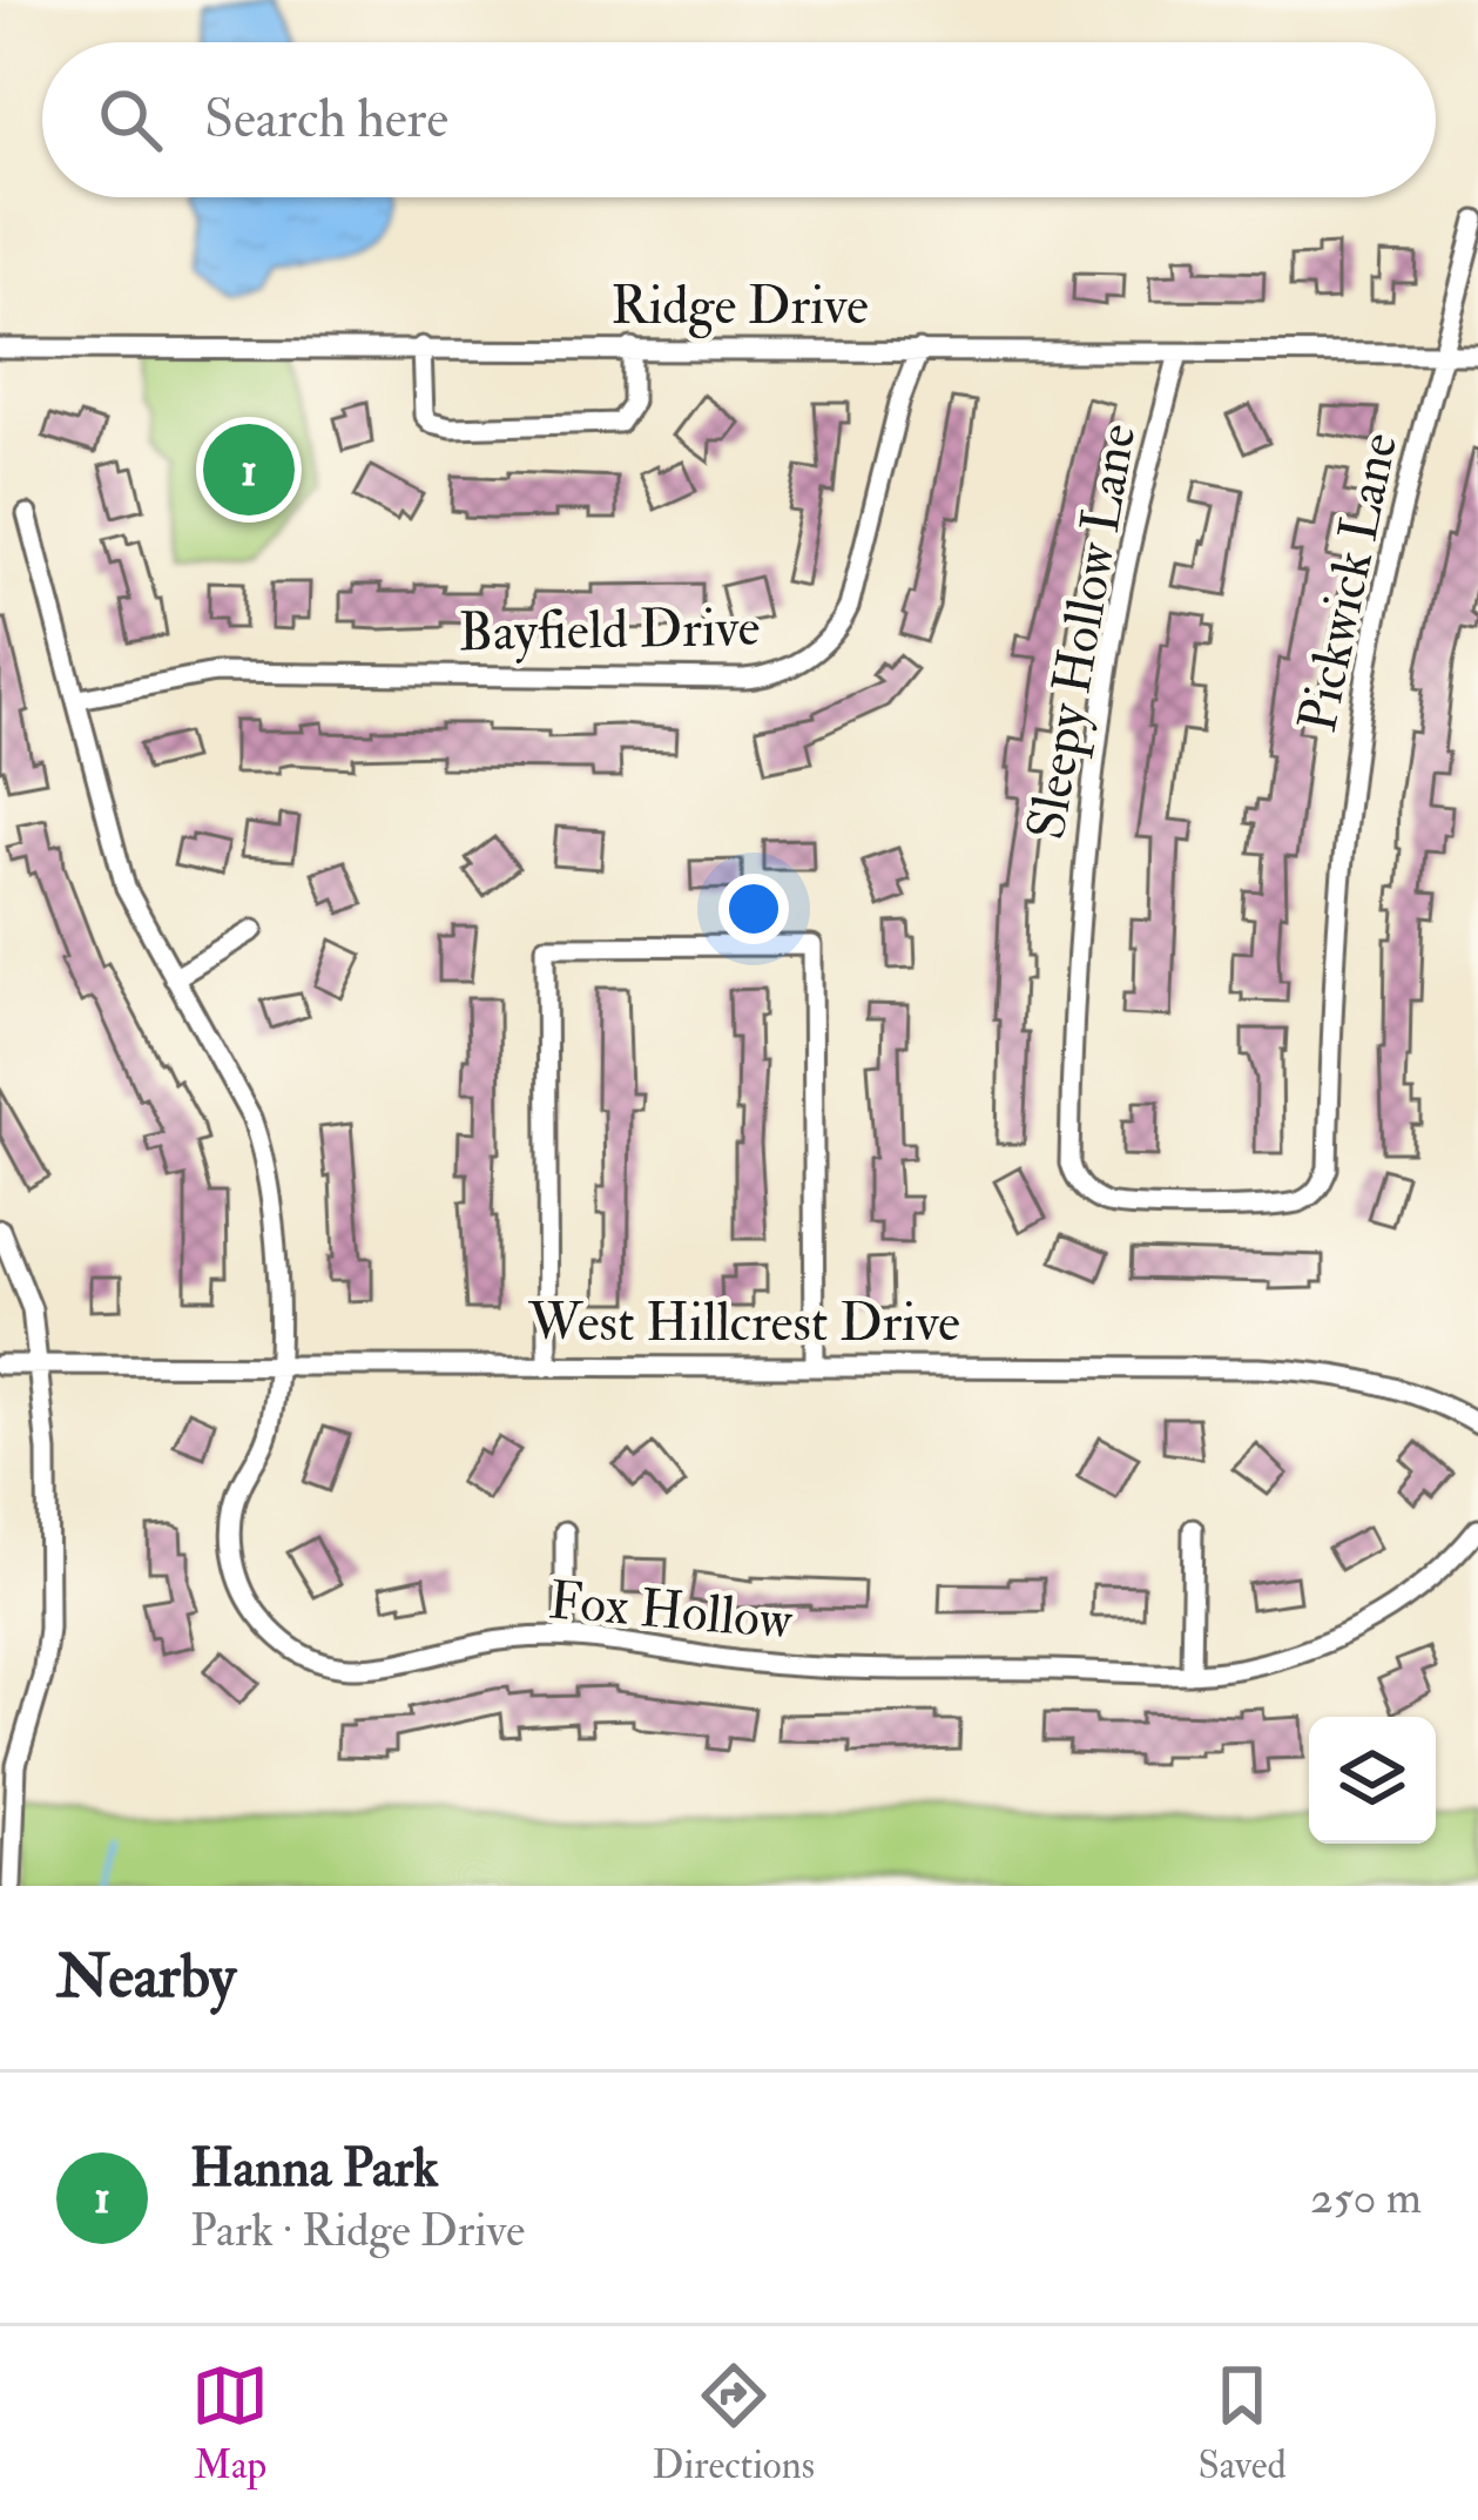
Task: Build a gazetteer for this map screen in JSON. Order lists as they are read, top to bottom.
{
  "streets": {
    "street": [
      "Ridge Drive",
      "Pickwick Lane",
      "Bayfield Drive",
      "Sleepy Hollow Lane",
      "West Hillcrest Drive",
      "Fox Hollow"
    ]
  },
  "crossings": [
    ["Ridge Drive", "Pickwick Lane"],
    ["Ridge Drive", "Bayfield Drive"],
    ["Ridge Drive", "Sleepy Hollow Lane"],
    ["Pickwick Lane", "Sleepy Hollow Lane"],
    ["Bayfield Drive", "Fox Hollow"],
    ["West Hillcrest Drive", "Fox Hollow"]
  ],
  "page": {
    "search": "Search here",
    "pins": "1",
    "heading": "Nearby",
    "list": [
      {
        "mark": "1",
        "name": "Hanna Park",
        "note": "Park · Ridge Drive",
        "value": "250 m"
      }
    ],
    "nav": ["Map", "Directions", "Saved"]
  }
}
